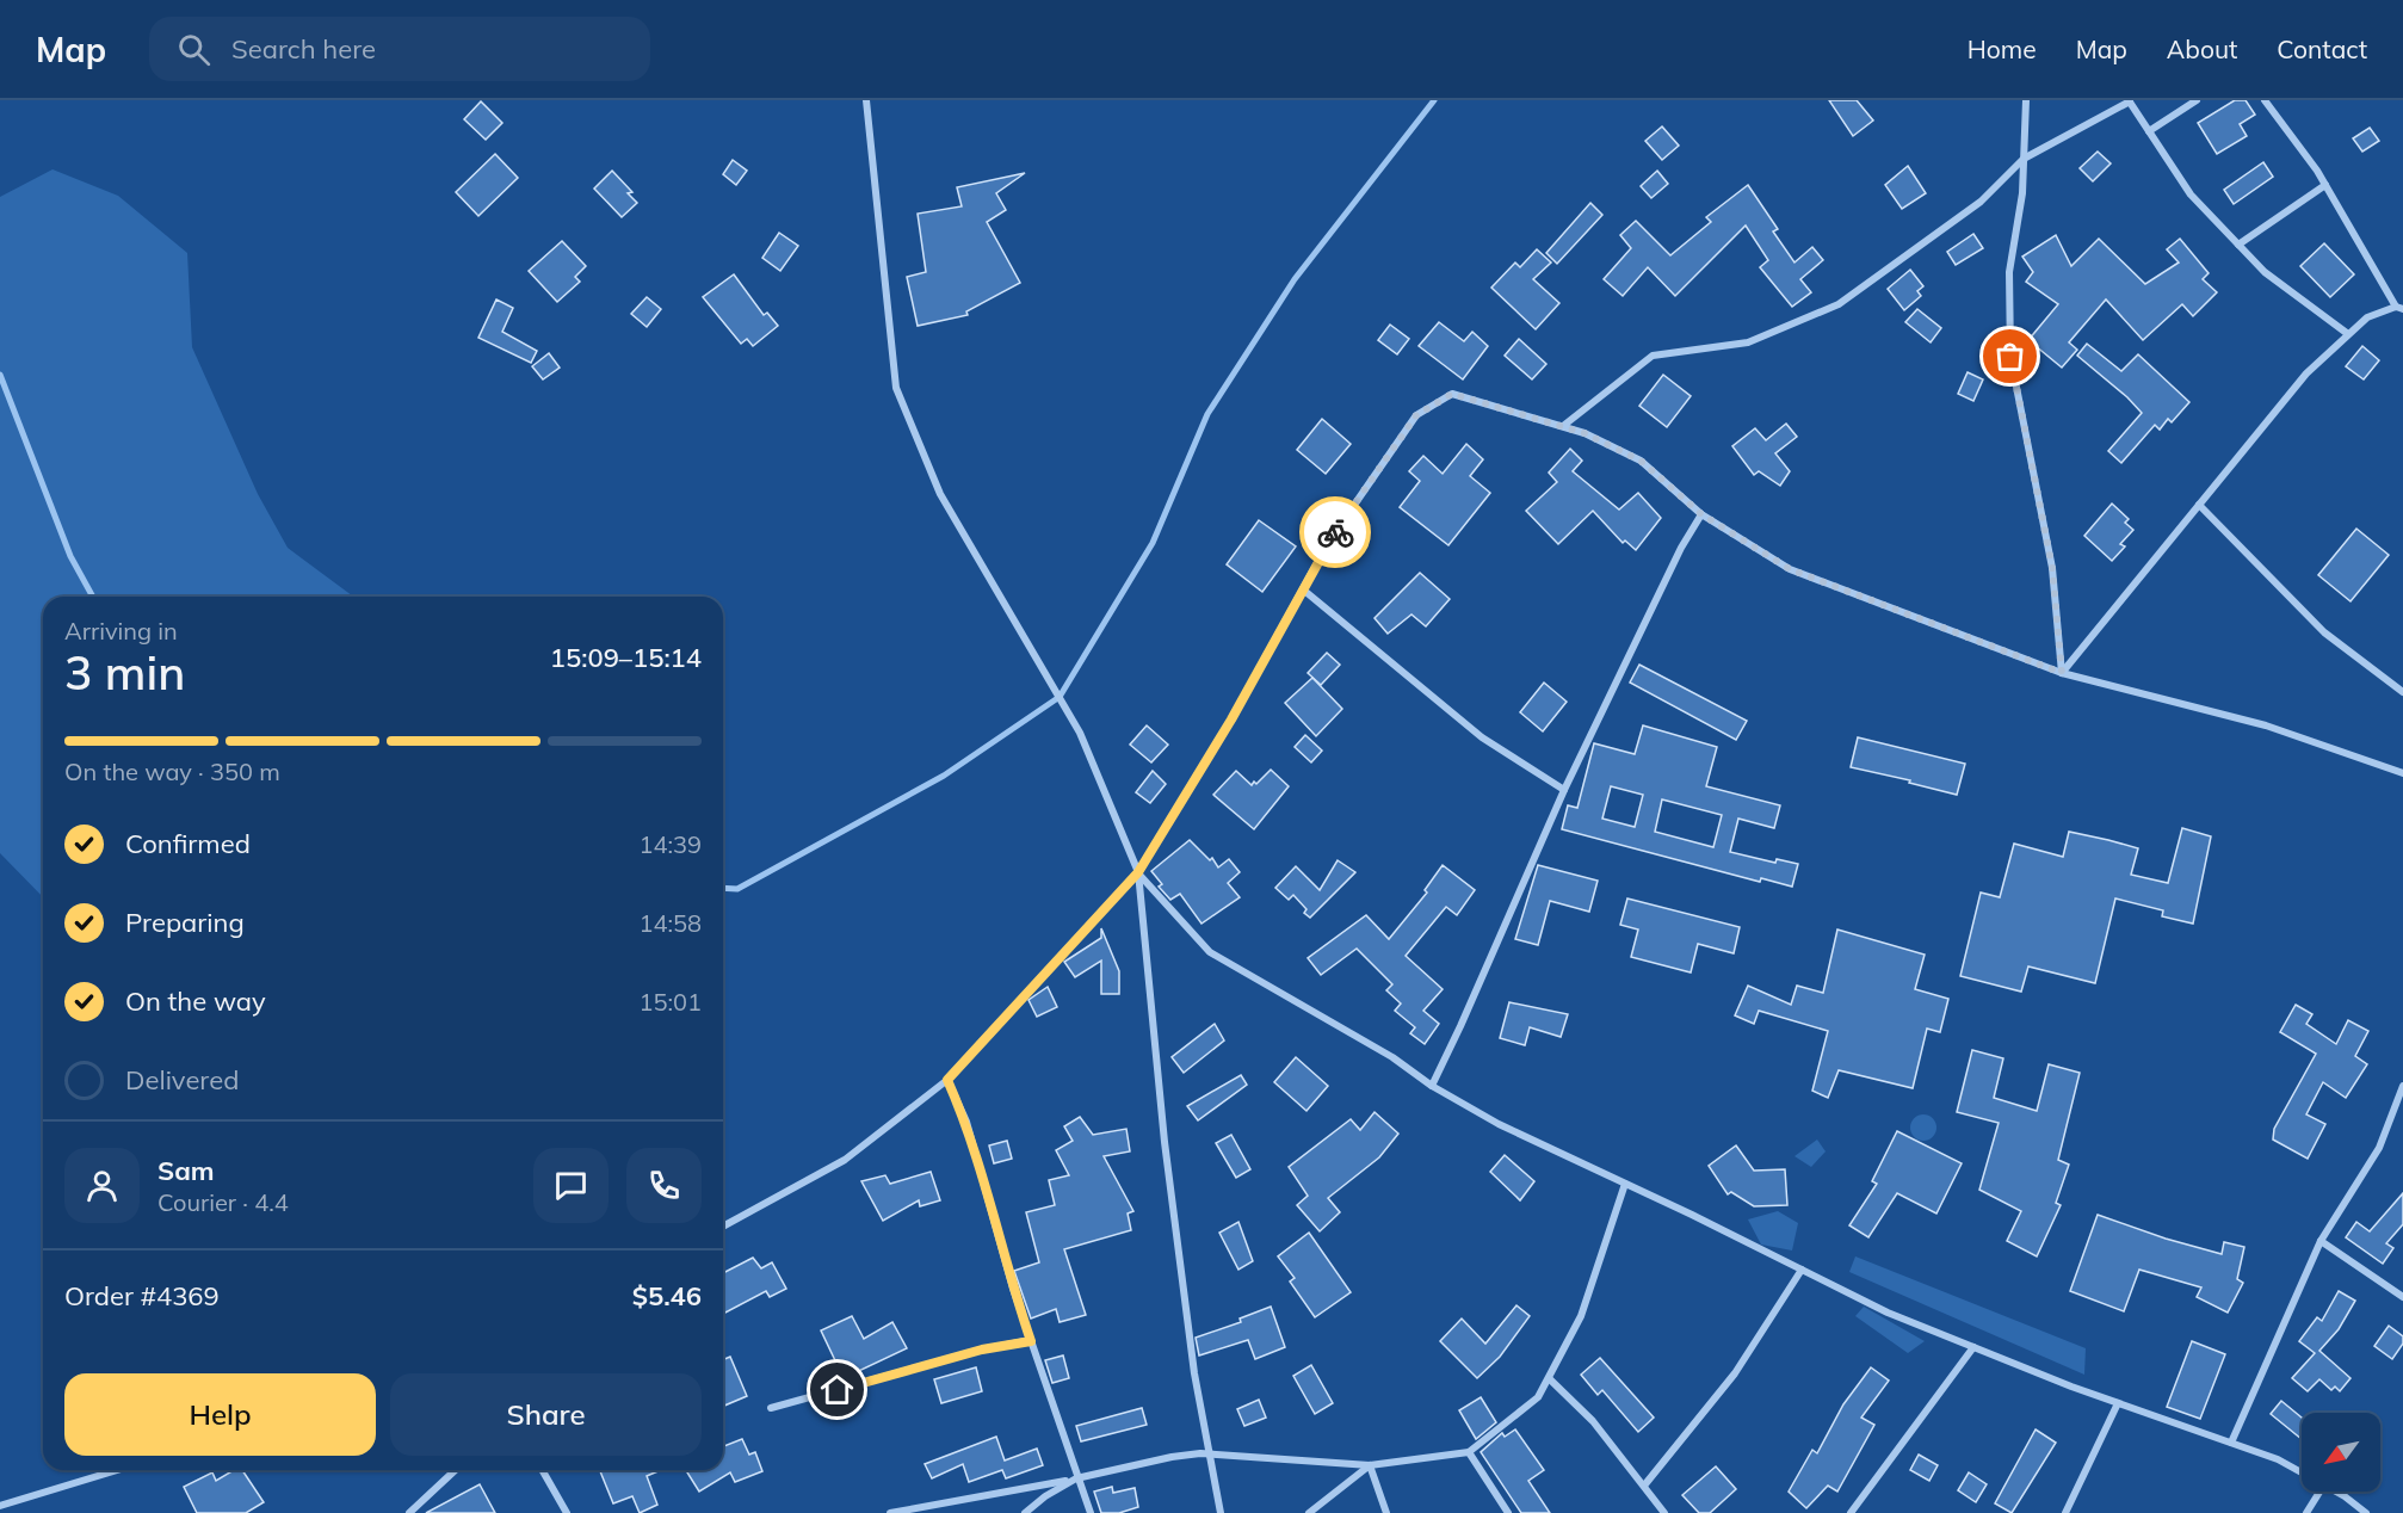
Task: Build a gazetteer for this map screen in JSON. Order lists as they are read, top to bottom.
{
  "north": "bottom left",
  "page": {
    "header": "Map",
    "search": "Search here",
    "nav": [
      "Home",
      "Map",
      "About",
      "Contact"
    ],
    "heading": ["3 min", "Arriving in", "15:09–15:14"],
    "panel": [
      "Sam",
      "Courier · 4.4",
      "Order #4369",
      "$5.46"
    ],
    "bar": "On the way · 350 m",
    "list": [
      ["Confirmed", "14:39"],
      ["Preparing", "14:58"],
      ["On the way", "15:01"],
      "Delivered"
    ],
    "buttons": ["Help", "Share"]
  }
}
